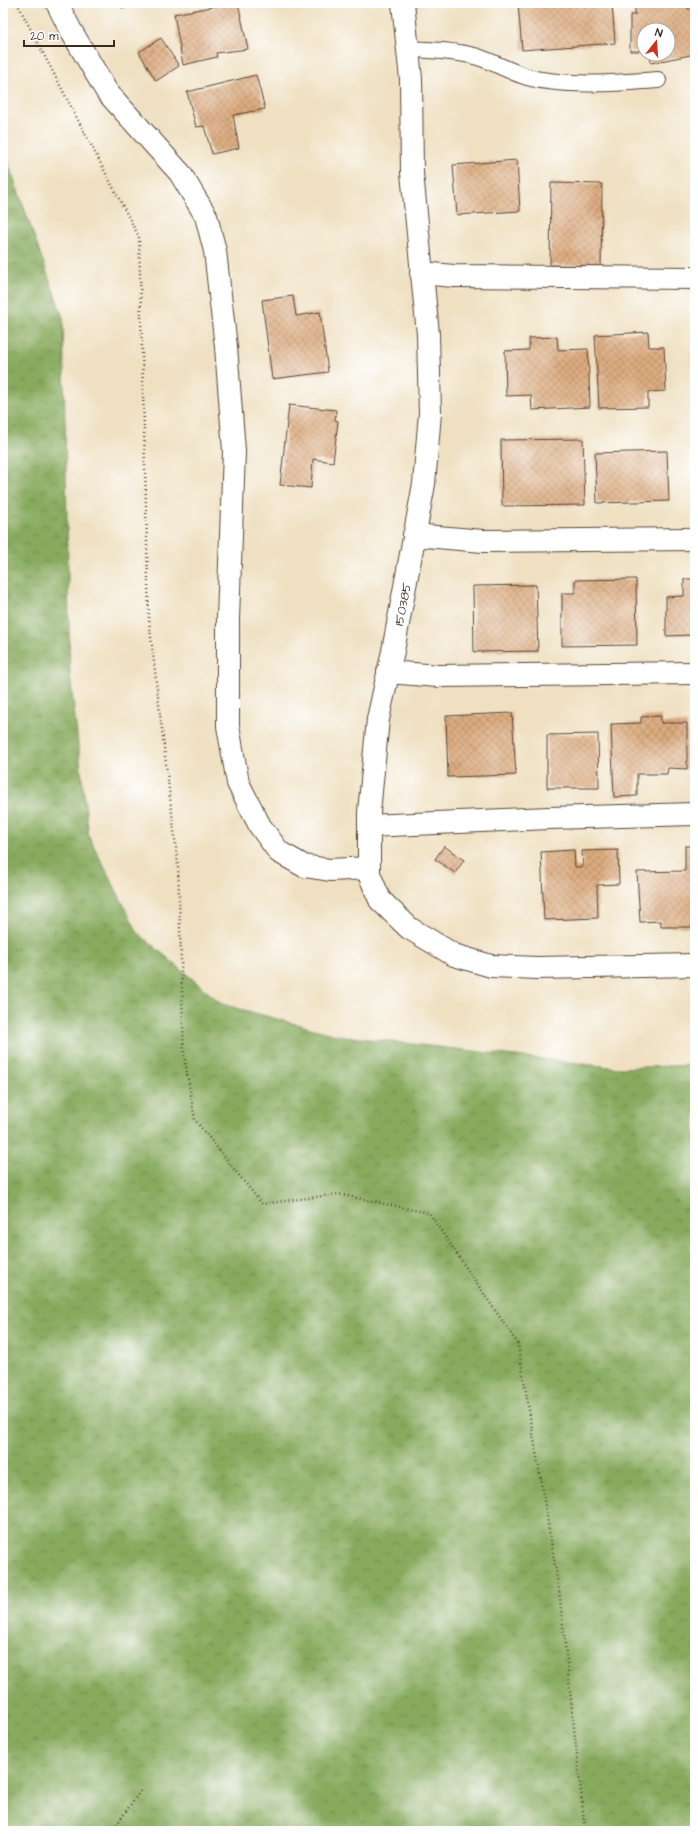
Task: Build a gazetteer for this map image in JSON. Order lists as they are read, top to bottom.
{
  "streets": {
    "street": ["150385"]
  },
  "scale_bar": "20 m",
  "north": "top"
}
